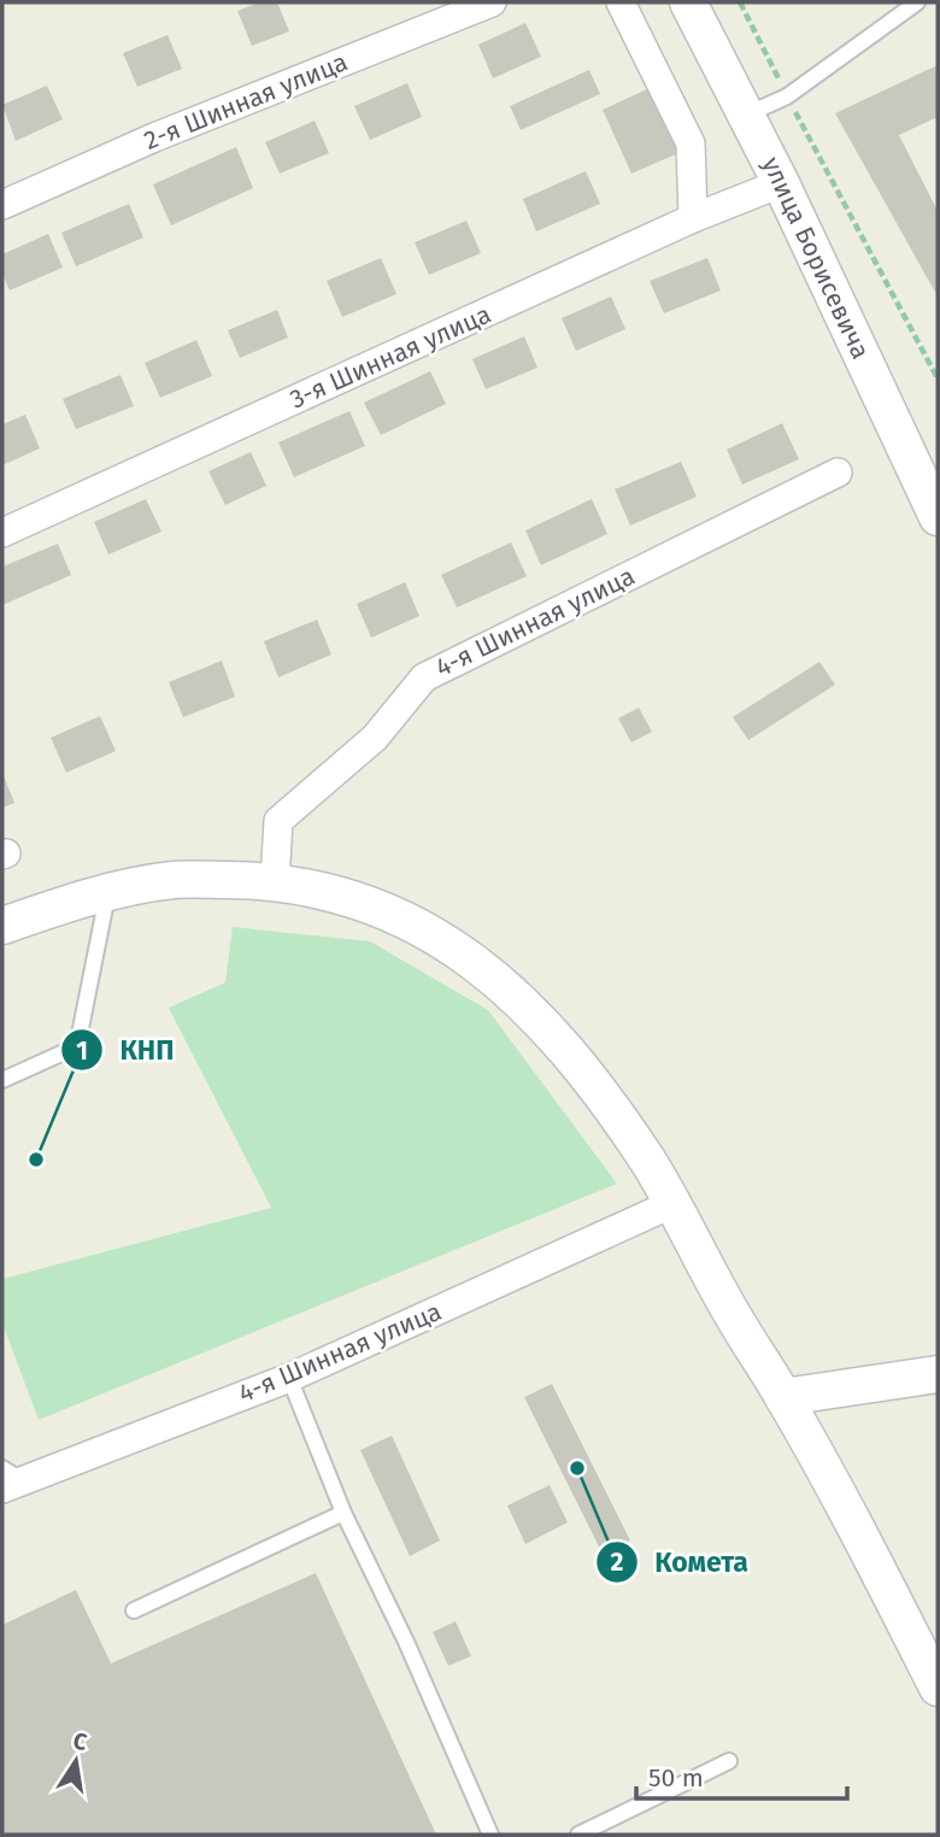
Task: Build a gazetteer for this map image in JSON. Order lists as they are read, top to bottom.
{
  "streets": {
    "street": [
      "2-я Шинная улица",
      "улица Борисевича",
      "3-я Шинная улица",
      "4-я Шинная улица"
    ]
  },
  "crossings": [
    ["улица Борисевича", "3-я Шинная улица"]
  ],
  "places": ["КНП", "Комета"],
  "scale_bar": "50 m",
  "north": "top"
}
